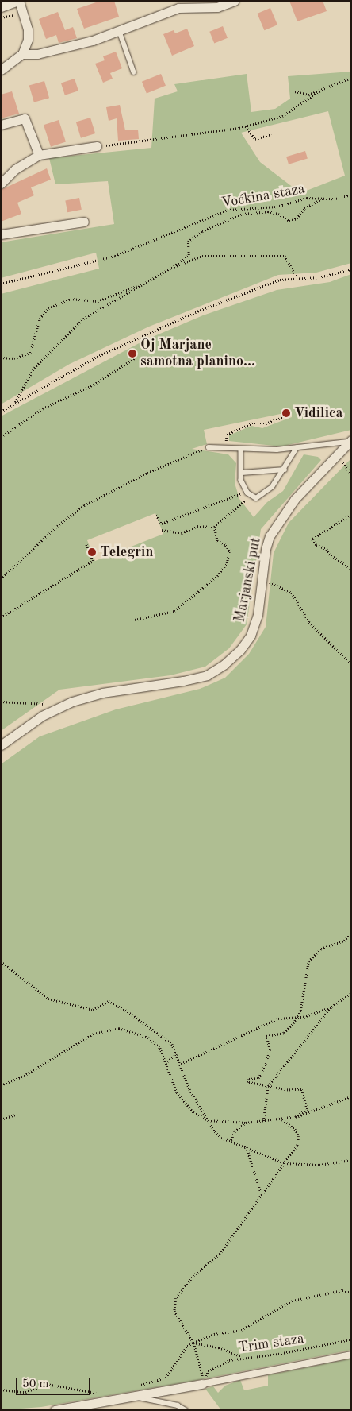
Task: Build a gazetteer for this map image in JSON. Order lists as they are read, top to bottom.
{
  "streets": {
    "street": ["Marjanski put"],
    "path": ["Voćkina staza", "Trim staza"]
  },
  "places": ["Oj Marjane samotna planino...", "Vidilica", "Telegrin"],
  "scale_bar": "50 m"
}
